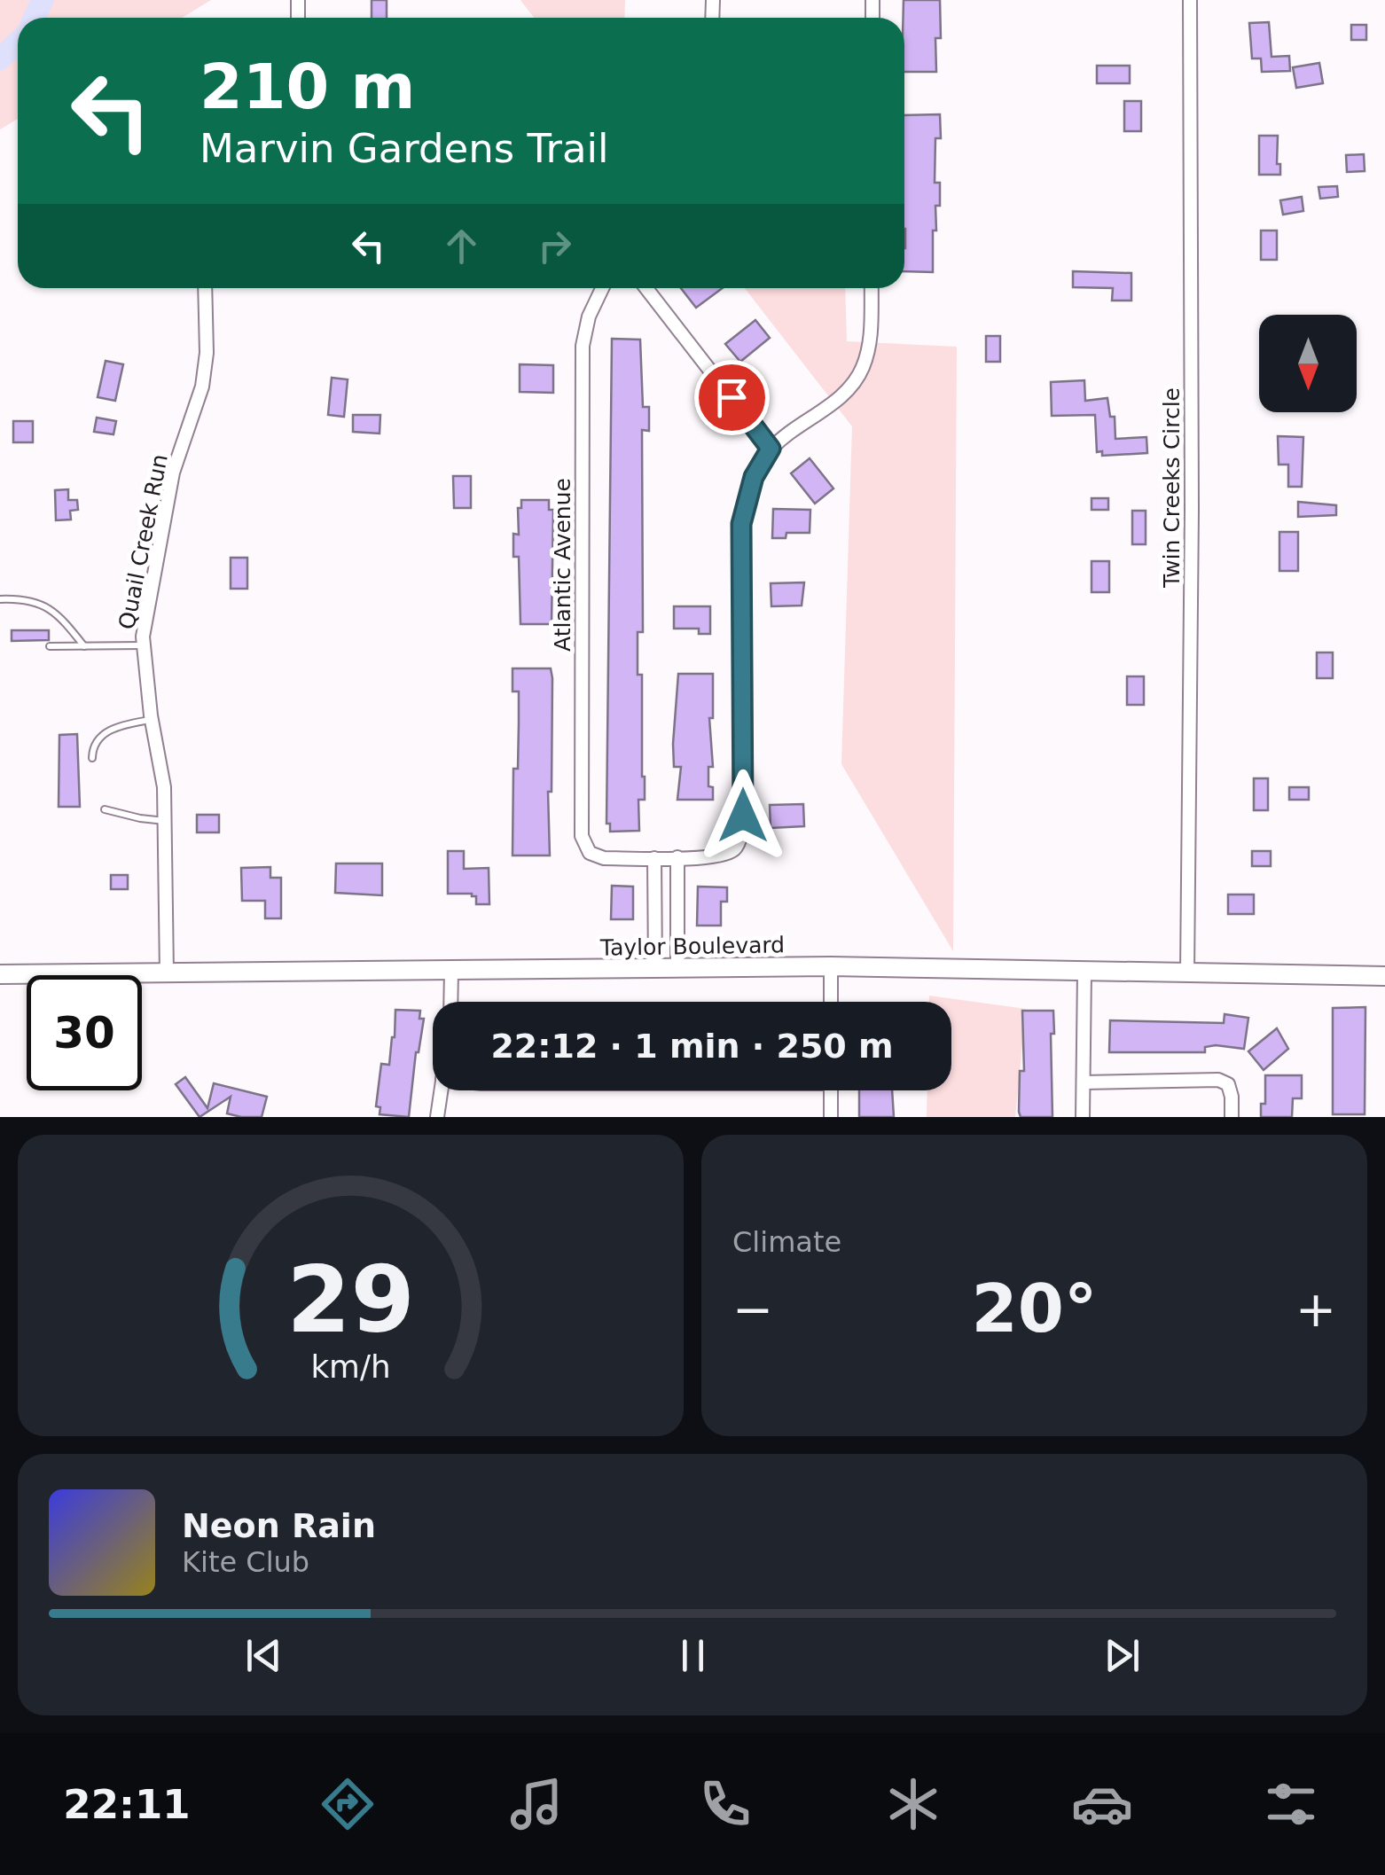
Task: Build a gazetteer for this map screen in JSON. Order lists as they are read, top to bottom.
{
  "streets": {
    "street": [
      "Twin Creeks Circle",
      "Quail Creek Run",
      "Atlantic Avenue",
      "Taylor Boulevard"
    ]
  },
  "crossings": [
    ["Twin Creeks Circle", "Taylor Boulevard"],
    ["Quail Creek Run", "Taylor Boulevard"]
  ],
  "north": "bottom",
  "page": {
    "turn": ["210 m", "Marvin Gardens Trail"],
    "limit": "30",
    "trip": "22:12 · 1 min · 250 m",
    "tile": "Climate",
    "heat": ["−", "20°", "+"],
    "song": ["Neon Rain", "Kite Club"],
    "tabs": "22:11",
    "gauge": ["29", "km/h"]
  }
}
